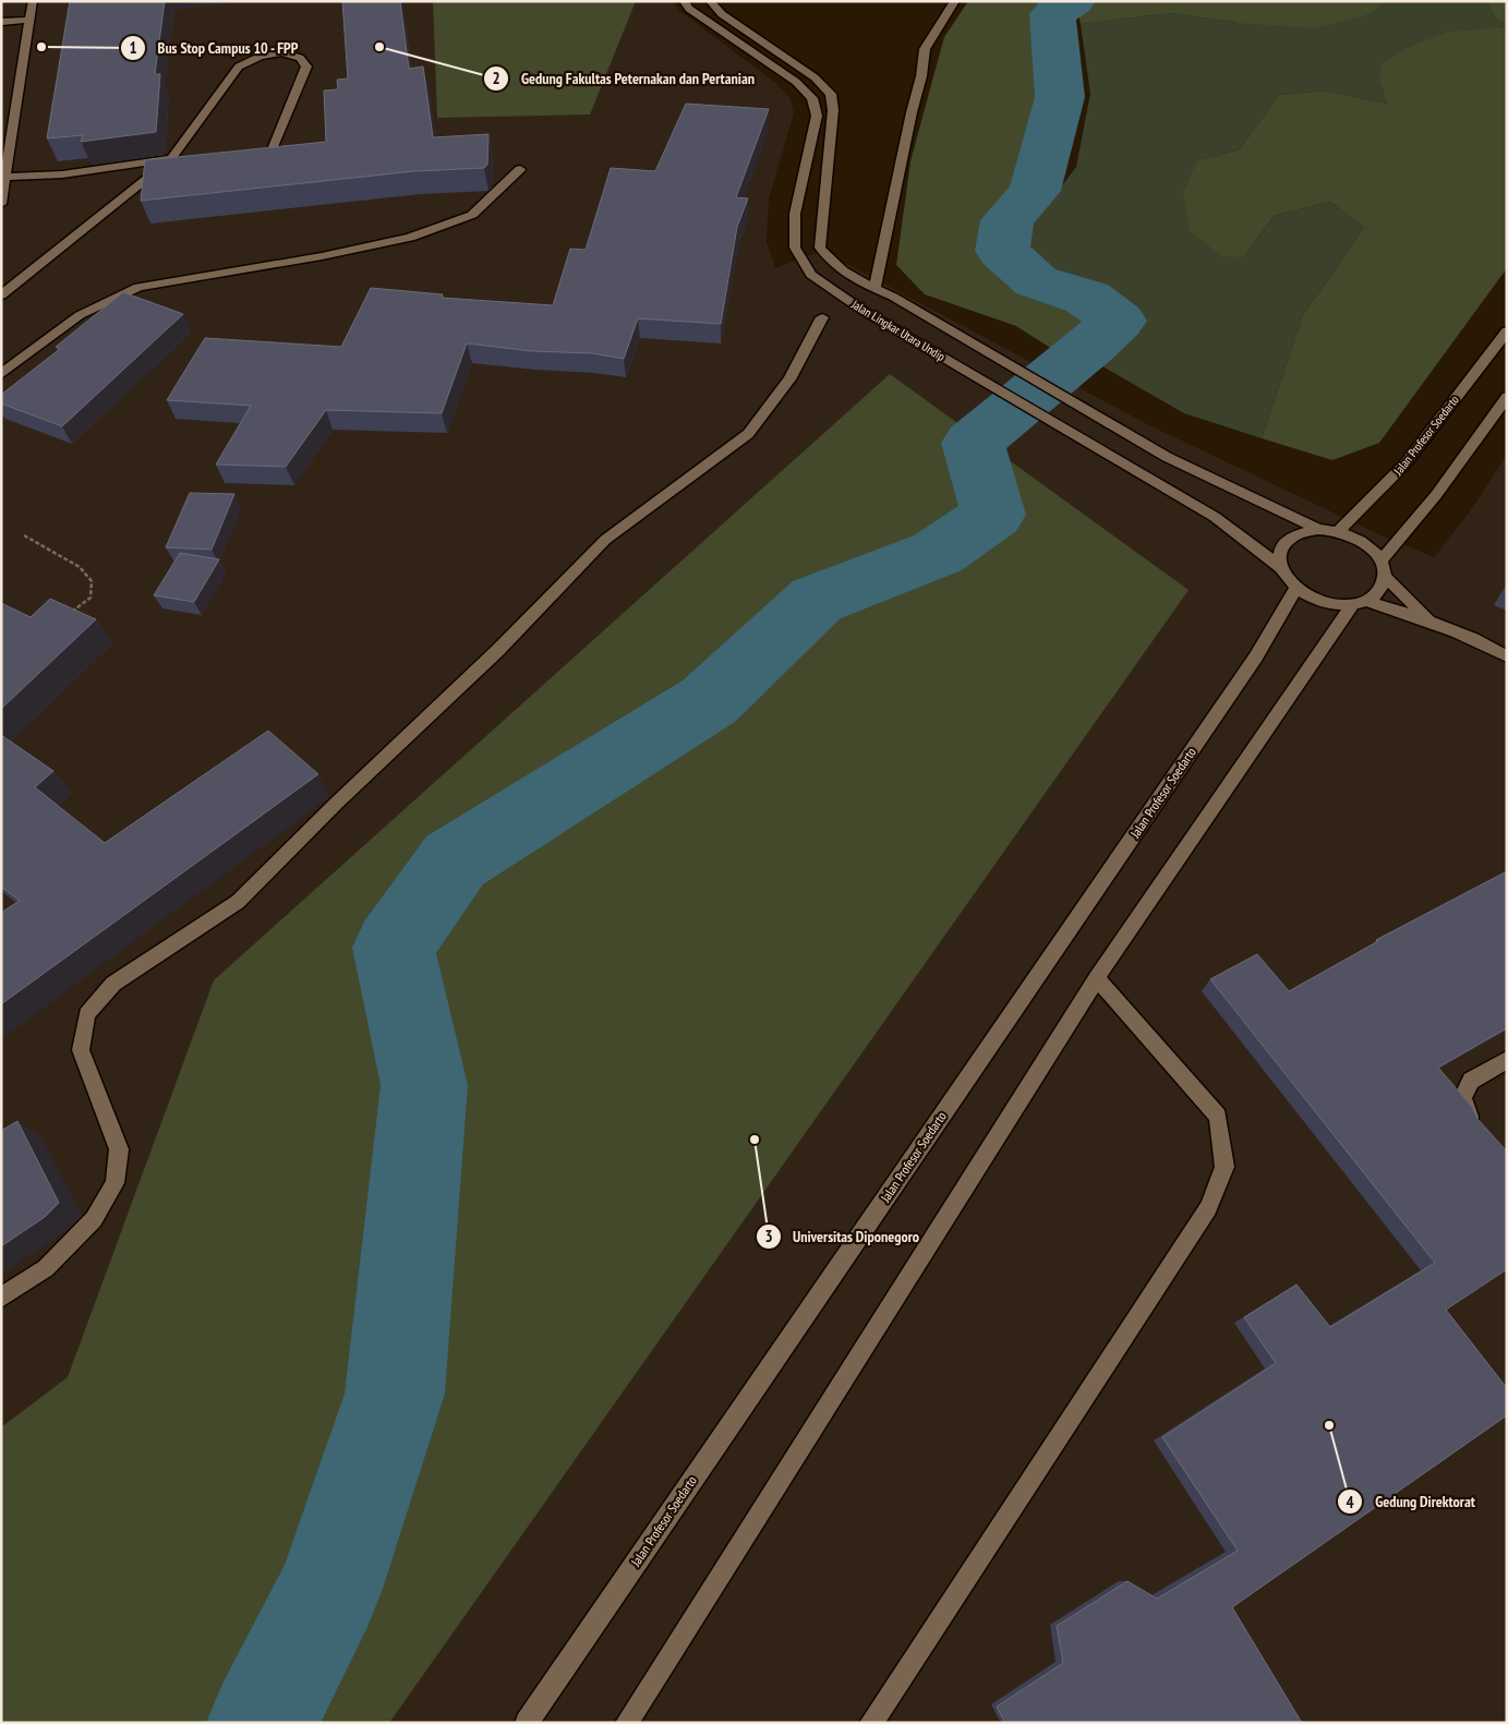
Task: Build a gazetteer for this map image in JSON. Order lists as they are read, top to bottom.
{
  "streets": {
    "street": ["Jalan Lingkar Utara Undip", "Jalan Profesor Soedarto"]
  },
  "crossings": [
    ["Jalan Lingkar Utara Undip", "Jalan Profesor Soedarto"]
  ],
  "places": [
    "Bus Stop Campus 10 - FPP",
    "Gedung Fakultas Peternakan dan Pertanian",
    "Universitas Diponegoro",
    "Gedung Direktorat"
  ]
}
